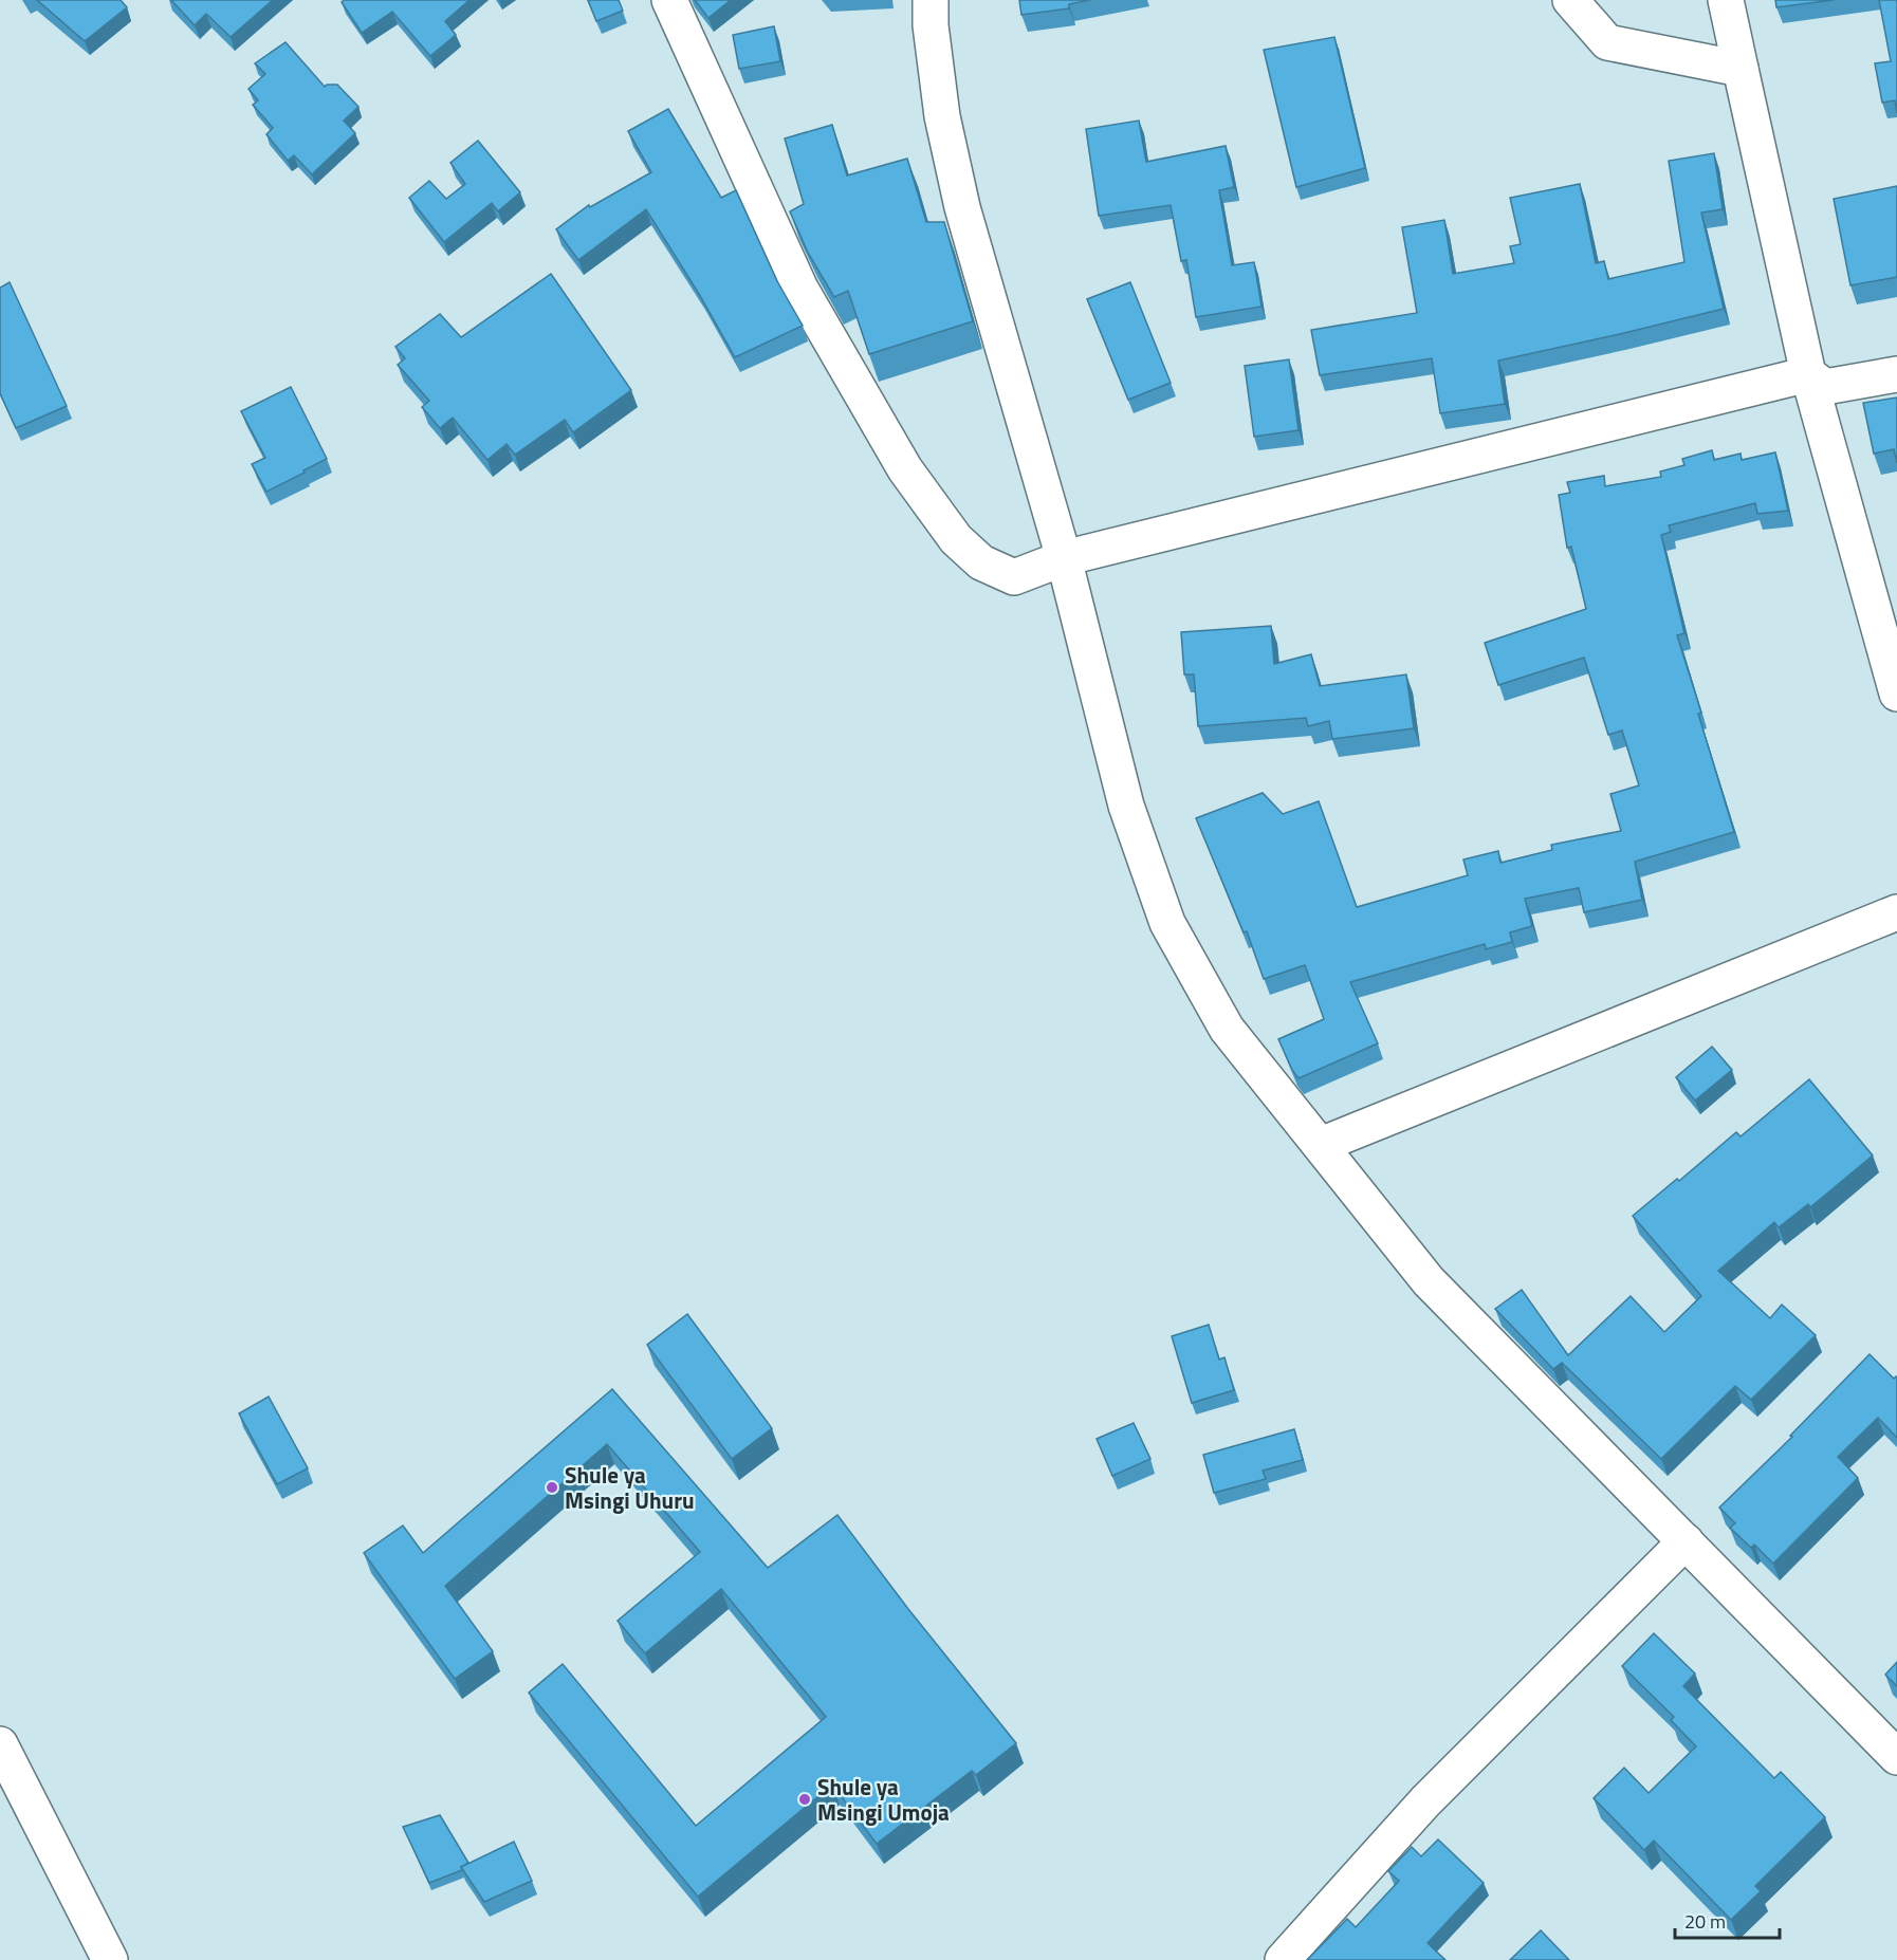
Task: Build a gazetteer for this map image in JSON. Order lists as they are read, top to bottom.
{
  "places": ["Shule ya Msingi Uhuru", "Shule ya Msingi Umoja"],
  "scale_bar": "20 m"
}
